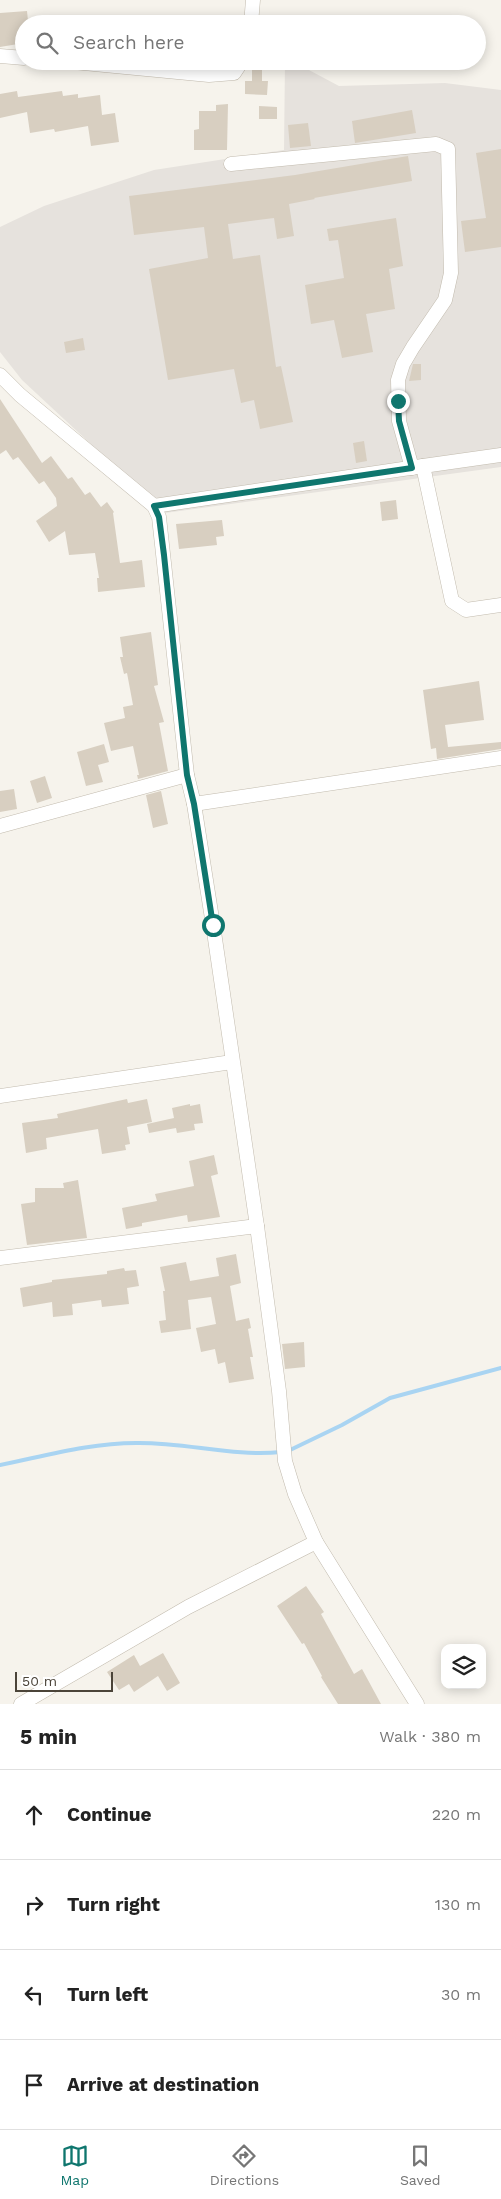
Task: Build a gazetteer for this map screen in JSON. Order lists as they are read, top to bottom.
{
  "scale_bar": "50 m",
  "page": {
    "search": "Search here",
    "scale": "50 m",
    "heading": ["5 min", "Walk · 380 m"],
    "list": [
      ["Continue", "220 m"],
      ["Turn right", "130 m"],
      ["Turn left", "30 m"],
      "Arrive at destination"
    ],
    "nav": ["Map", "Directions", "Saved"]
  }
}
